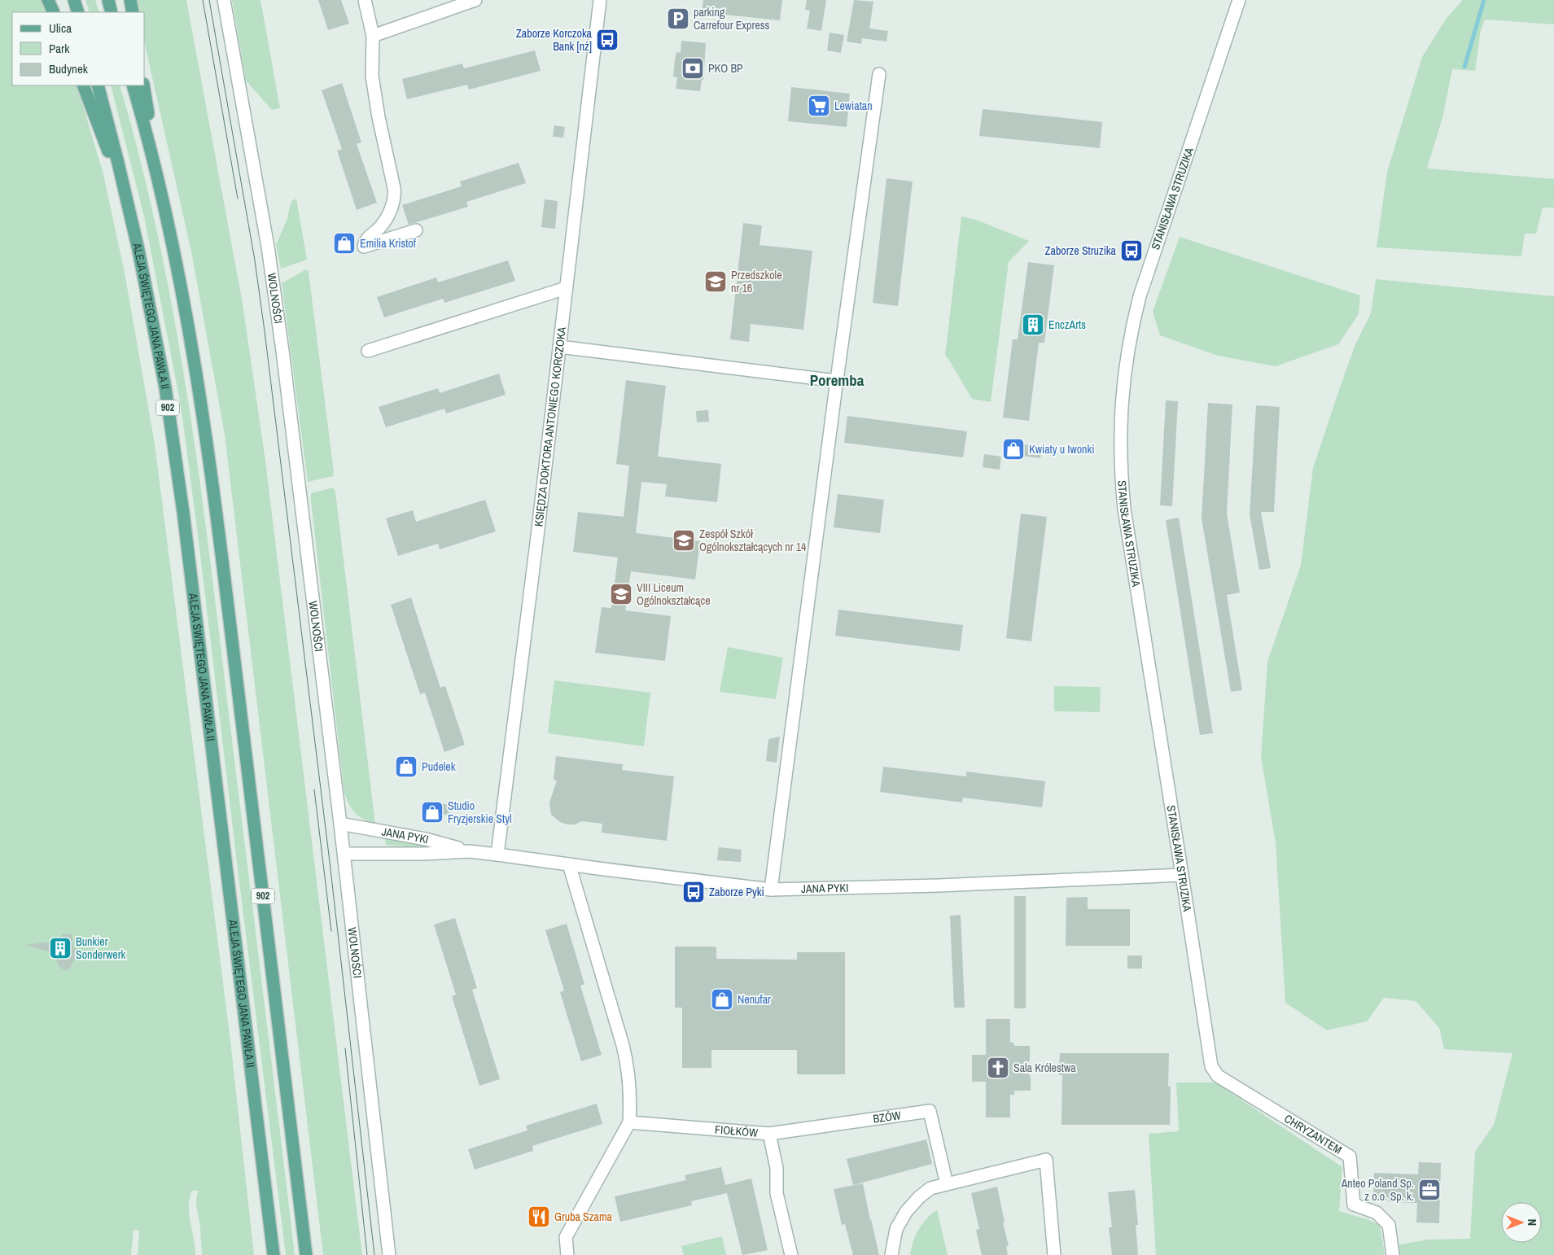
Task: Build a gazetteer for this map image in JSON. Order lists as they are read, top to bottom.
{
  "streets": {
    "main road": ["ALEJA ŚWIĘTEGO JANA PAWŁA II", "902"],
    "street": [
      "STANISŁAWA STRUZIKA",
      "WOLNOŚCI",
      "KSIĘDZA DOKTORA ANTONIEGO KORCZOKA",
      "JANA PYKI",
      "BZÓW",
      "FIOŁKÓW",
      "CHRYZANTEM"
    ]
  },
  "crossings": [
    ["STANISŁAWA STRUZIKA", "JANA PYKI"],
    ["STANISŁAWA STRUZIKA", "CHRYZANTEM"],
    ["WOLNOŚCI", "JANA PYKI"],
    ["KSIĘDZA DOKTORA ANTONIEGO KORCZOKA", "JANA PYKI"],
    ["BZÓW", "FIOŁKÓW"]
  ],
  "districts": ["Poremba"],
  "places": {
    "parking": ["parking Carrefour Express"],
    "bus stop": ["Zaborze Korczoka Bank [nż]", "Zaborze Struzika", "Zaborze Pyki"],
    "bank": ["PKO BP"],
    "supermarket": ["Lewiatan"],
    "shop": [
      "Emilia Kristof",
      "Kwiaty u Iwonki",
      "Pudelek",
      "Studio Fryzjerskie Styl",
      "Nenufar"
    ],
    "school or university": ["Przedszkole nr 16", "Zespół Szkół Ogólnokształcących nr 14", "VIII Liceum Ogólnokształcące"],
    "building": ["EnczArts", "Bunkier Sonderwerk"],
    "church": ["Sala Królestwa"],
    "office": ["Anteo Poland Sp. z o.o. Sp. k."],
    "restaurant": ["Gruba Szama"]
  },
  "legend": ["Ulica", "Park", "Budynek"],
  "north": "right"
}
